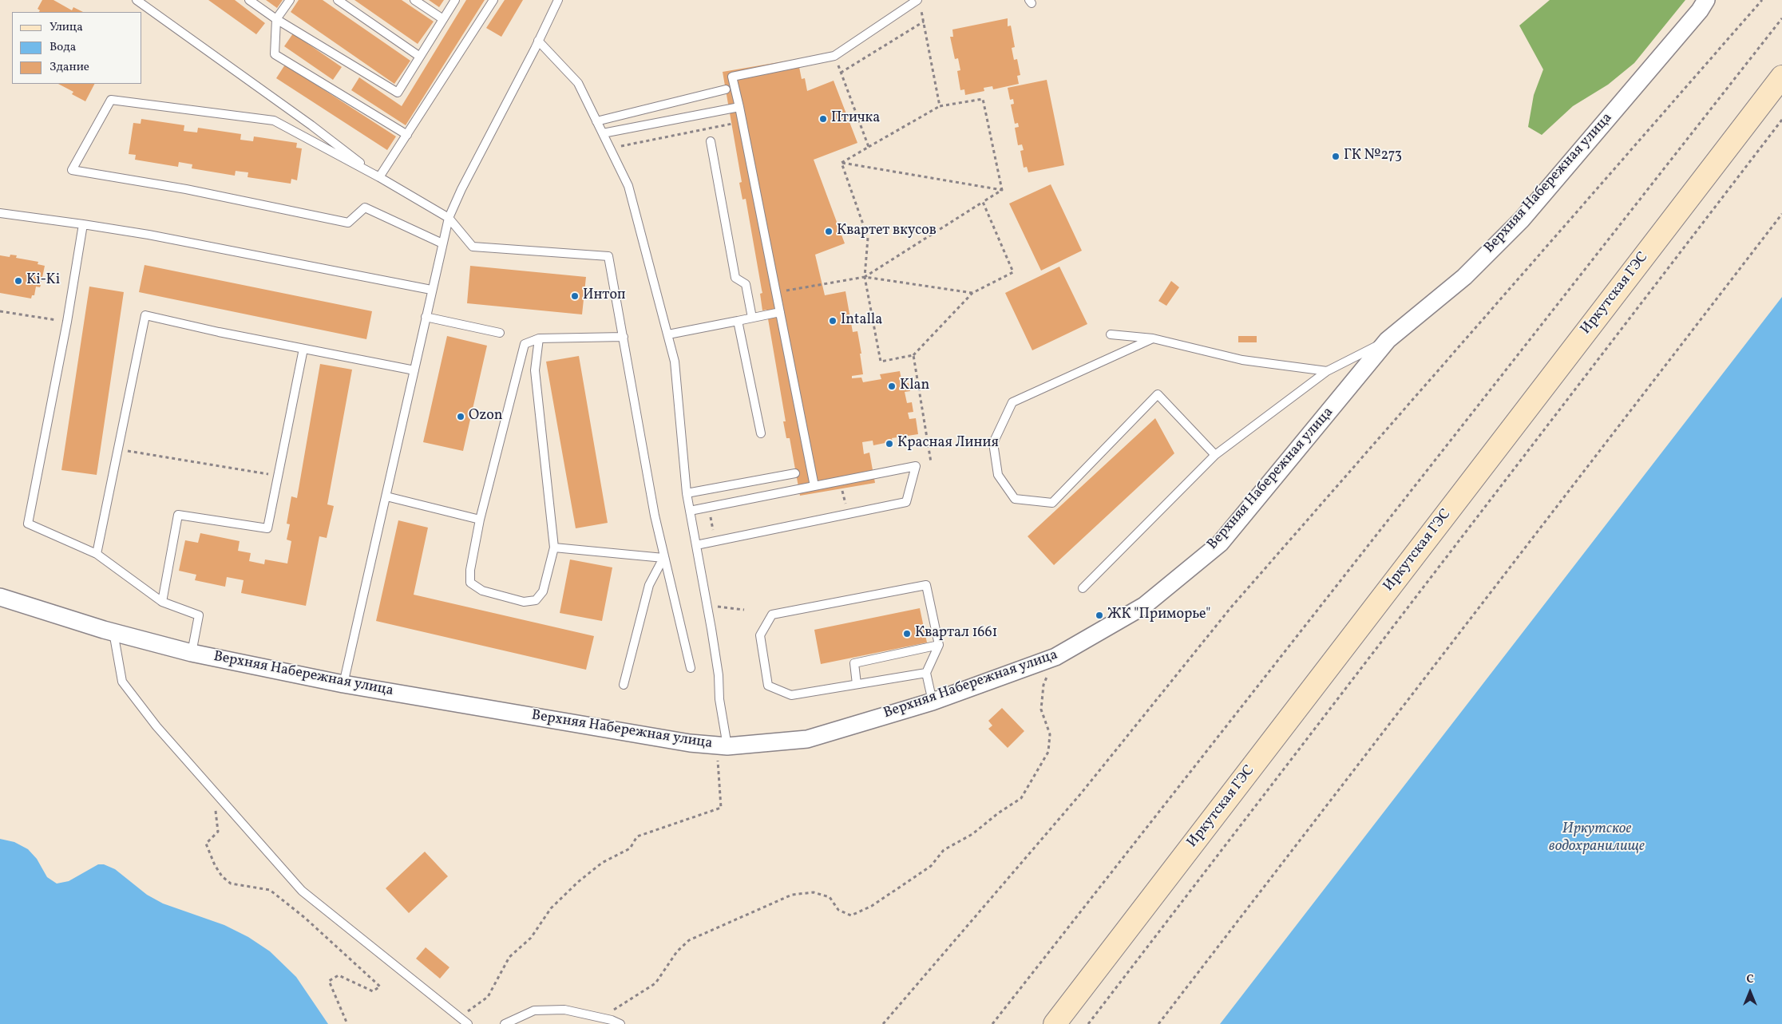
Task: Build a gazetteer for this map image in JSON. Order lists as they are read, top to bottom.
{
  "streets": {
    "main road": ["Иркутская ГЭС"],
    "street": ["Верхняя Набережная улица"]
  },
  "water": ["Иркутское водохранилище"],
  "places": [
    "Птичка",
    "ГК №273",
    "Квартет вкусов",
    "Ki-Ki",
    "Интоп",
    "Intalla",
    "Klan",
    "Ozon",
    "Красная Линия",
    "ЖК \"Приморье\"",
    "Квартал 1661"
  ],
  "legend": ["Улица", "Вода", "Здание"],
  "north": "top"
}
